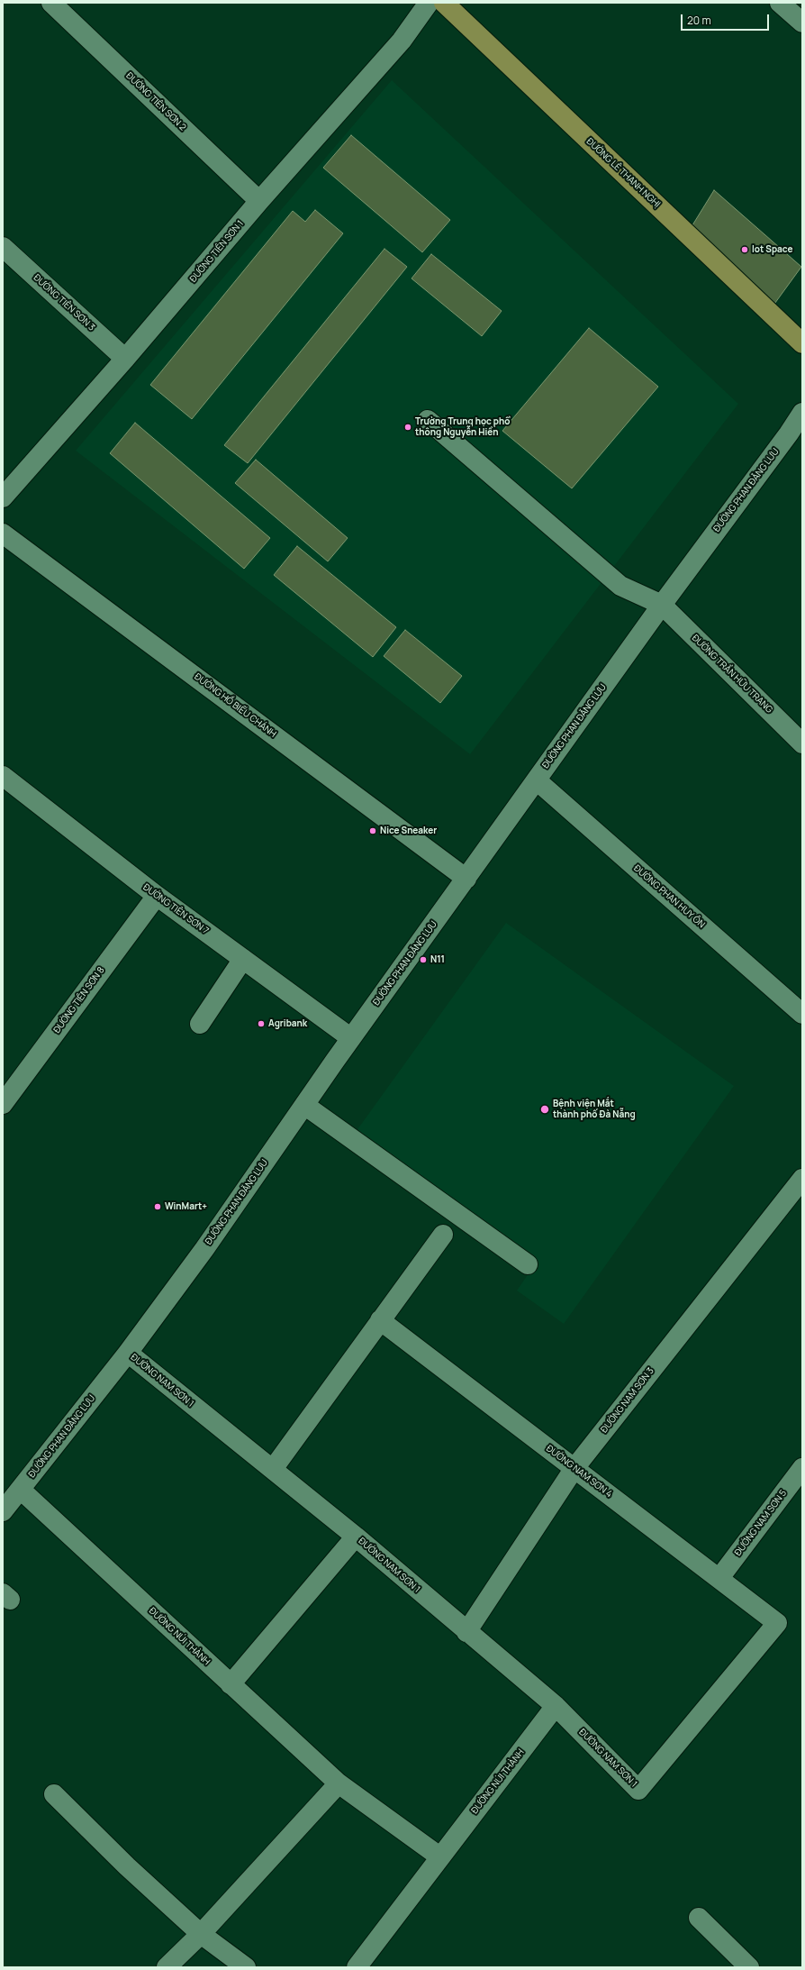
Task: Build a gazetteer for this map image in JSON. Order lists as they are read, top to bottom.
{
  "streets": {
    "main road": ["ĐƯỜNG LÊ THANH NGHỊ"],
    "street": [
      "ĐƯỜNG TIÊN SƠN 2",
      "ĐƯỜNG TIÊN SƠN 1",
      "ĐƯỜNG TIÊN SƠN 3",
      "ĐƯỜNG PHAN ĐĂNG LƯU",
      "ĐƯỜNG TRẦN HỮU TRANG",
      "ĐƯỜNG HỒ BIỂU CHÁNH",
      "ĐƯỜNG PHAN HUY ÔN",
      "ĐƯỜNG TIÊN SƠN 7",
      "ĐƯỜNG TIÊN SƠN 8",
      "ĐƯỜNG NAM SƠN 1",
      "ĐƯỜNG NAM SƠN 3",
      "ĐƯỜNG NAM SƠN 4",
      "ĐƯỜNG NAM SƠN 5",
      "ĐƯỜNG NÚI THÀNH"
    ]
  },
  "crossings": [
    ["ĐƯỜNG TIÊN SƠN 2", "ĐƯỜNG TIÊN SƠN 1"],
    ["ĐƯỜNG TIÊN SƠN 1", "ĐƯỜNG TIÊN SƠN 3"],
    ["ĐƯỜNG PHAN ĐĂNG LƯU", "ĐƯỜNG TRẦN HỮU TRANG"],
    ["ĐƯỜNG PHAN ĐĂNG LƯU", "ĐƯỜNG HỒ BIỂU CHÁNH"],
    ["ĐƯỜNG PHAN ĐĂNG LƯU", "ĐƯỜNG PHAN HUY ÔN"],
    ["ĐƯỜNG PHAN ĐĂNG LƯU", "ĐƯỜNG TIÊN SƠN 7"],
    ["ĐƯỜNG PHAN ĐĂNG LƯU", "ĐƯỜNG NAM SƠN 1"],
    ["ĐƯỜNG PHAN ĐĂNG LƯU", "ĐƯỜNG NÚI THÀNH"],
    ["ĐƯỜNG TIÊN SƠN 7", "ĐƯỜNG TIÊN SƠN 8"],
    ["ĐƯỜNG NAM SƠN 1", "ĐƯỜNG NAM SƠN 3"],
    ["ĐƯỜNG NAM SƠN 1", "ĐƯỜNG NAM SƠN 4"],
    ["ĐƯỜNG NAM SƠN 1", "ĐƯỜNG NÚI THÀNH"],
    ["ĐƯỜNG NAM SƠN 3", "ĐƯỜNG NAM SƠN 4"],
    ["ĐƯỜNG NAM SƠN 4", "ĐƯỜNG NAM SƠN 5"]
  ],
  "places": [
    "Iot Space",
    "Trường Trung học phổ thông Nguyễn Hiền",
    "Nice Sneaker",
    "N11",
    "Agribank",
    "Bệnh viện Mắt thành phố Đà Nẵng",
    "WinMart+"
  ],
  "scale_bar": "20 m"
}
